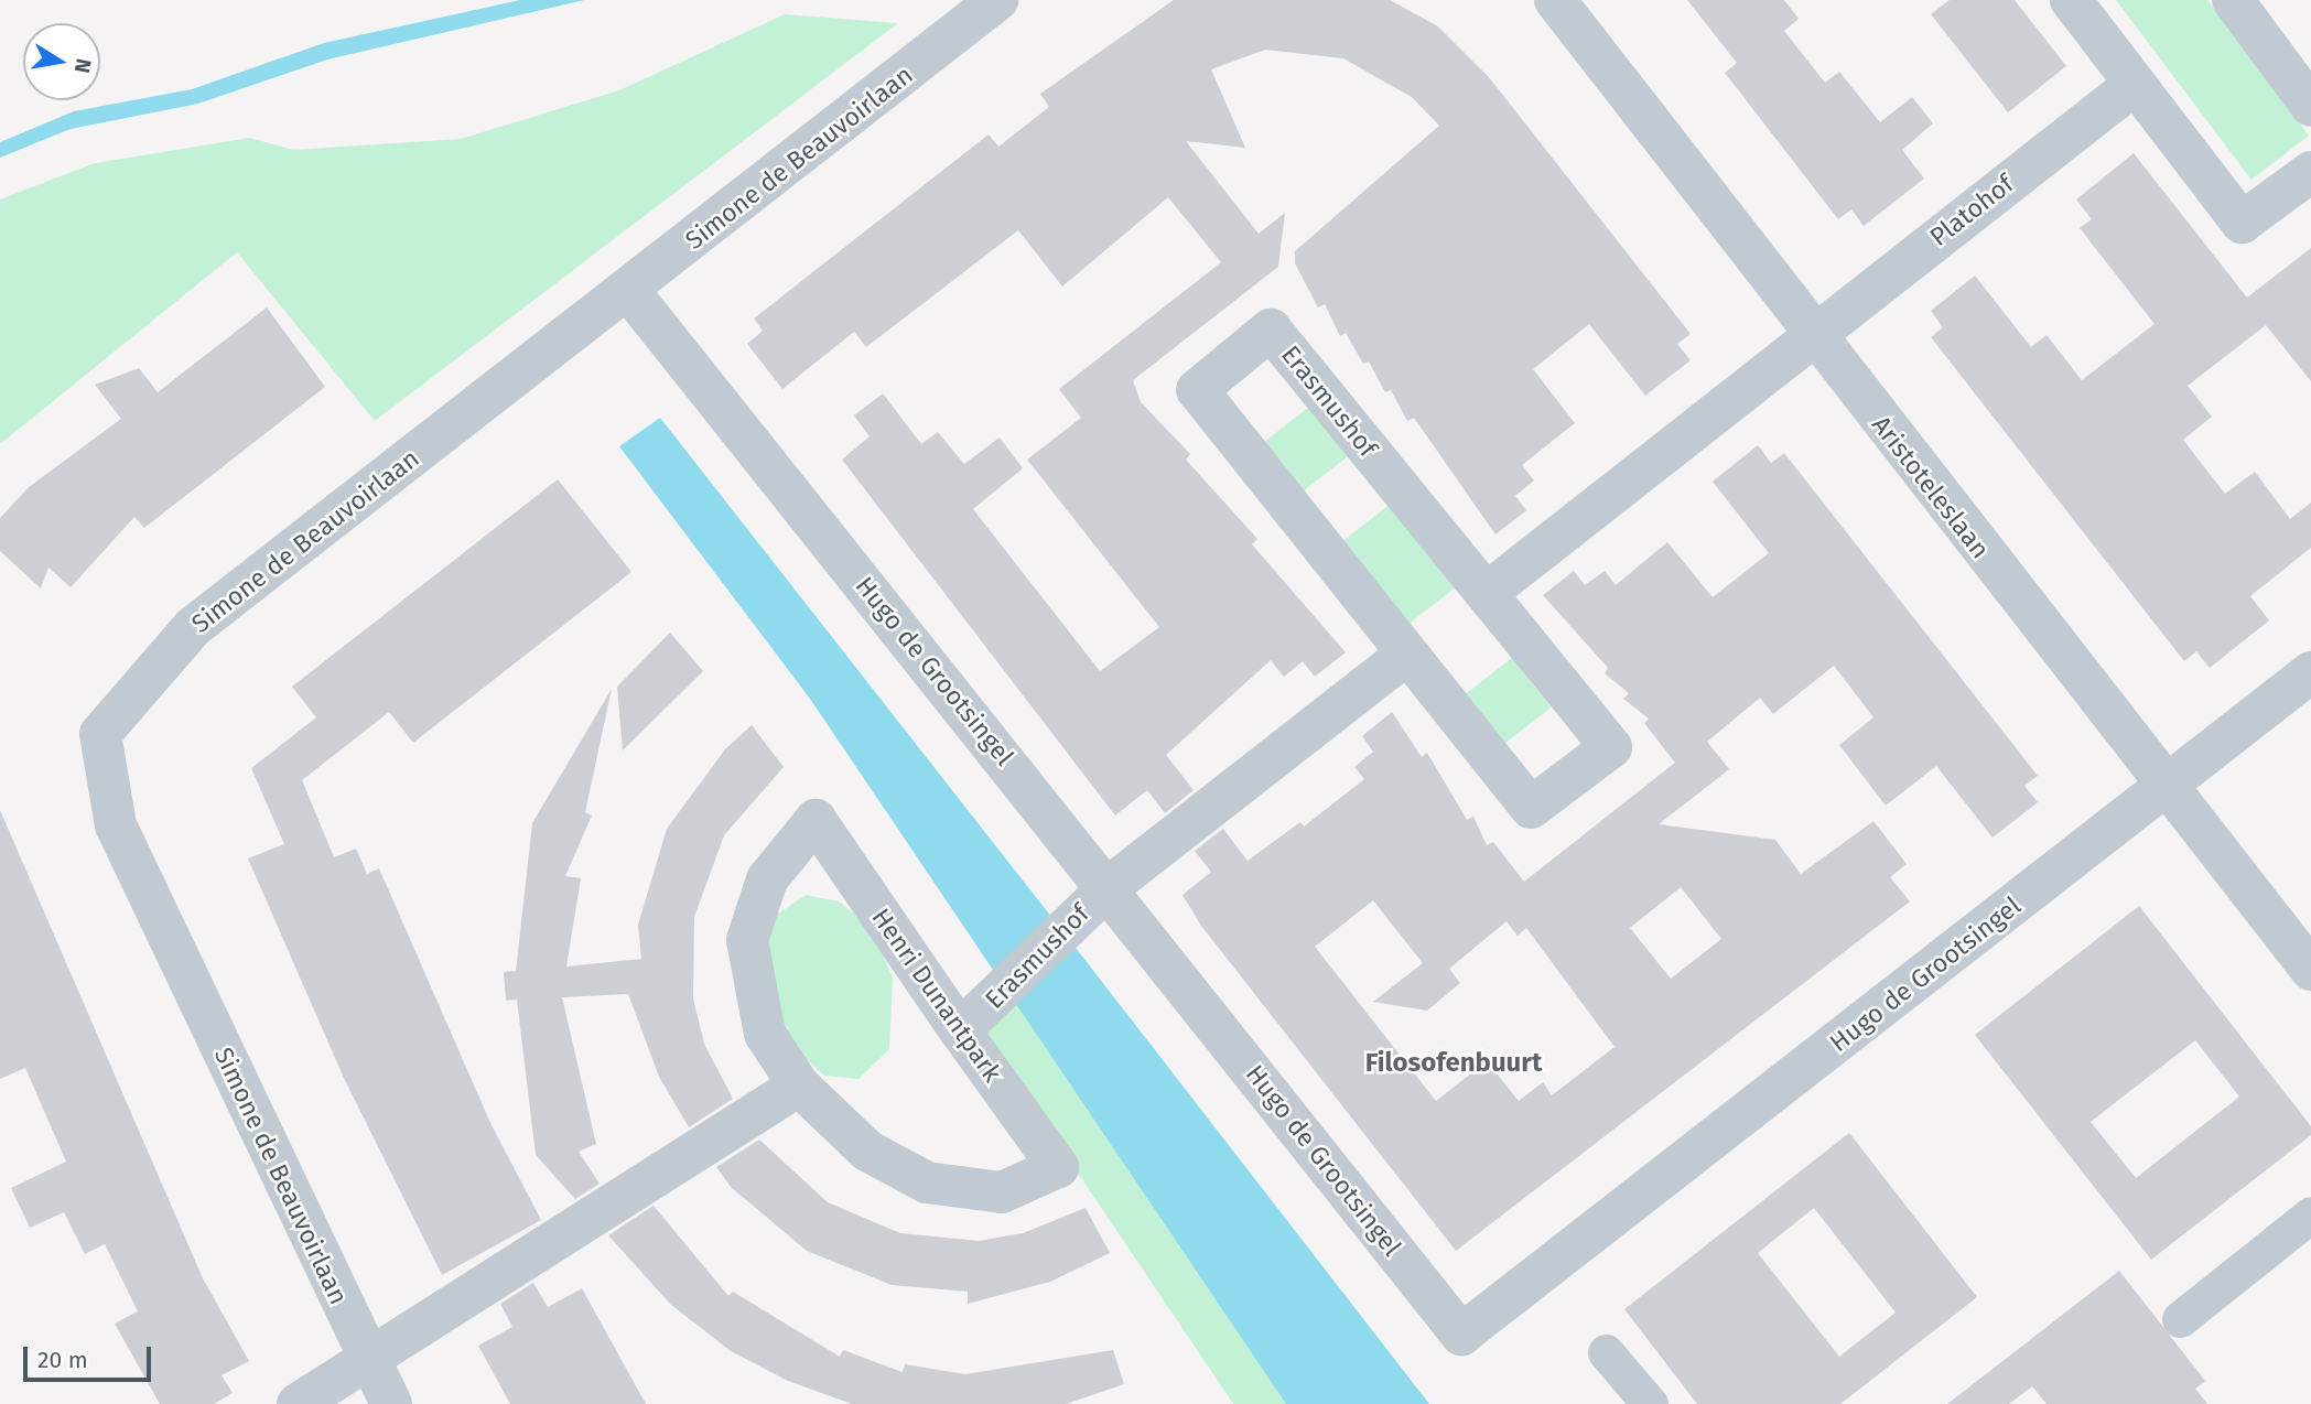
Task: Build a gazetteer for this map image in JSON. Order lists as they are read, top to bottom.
{
  "streets": {
    "street": [
      "Simone de Beauvoirlaan",
      "Platohof",
      "Erasmushof",
      "Aristoteleslaan",
      "Hugo de Grootsingel",
      "Henri Dunantpark"
    ]
  },
  "crossings": [
    ["Simone de Beauvoirlaan", "Hugo de Grootsingel"],
    ["Platohof", "Aristoteleslaan"],
    ["Erasmushof", "Hugo de Grootsingel"],
    ["Erasmushof", "Henri Dunantpark"],
    ["Aristoteleslaan", "Hugo de Grootsingel"]
  ],
  "districts": ["Filosofenbuurt"],
  "scale_bar": "20 m",
  "north": "right"
}
